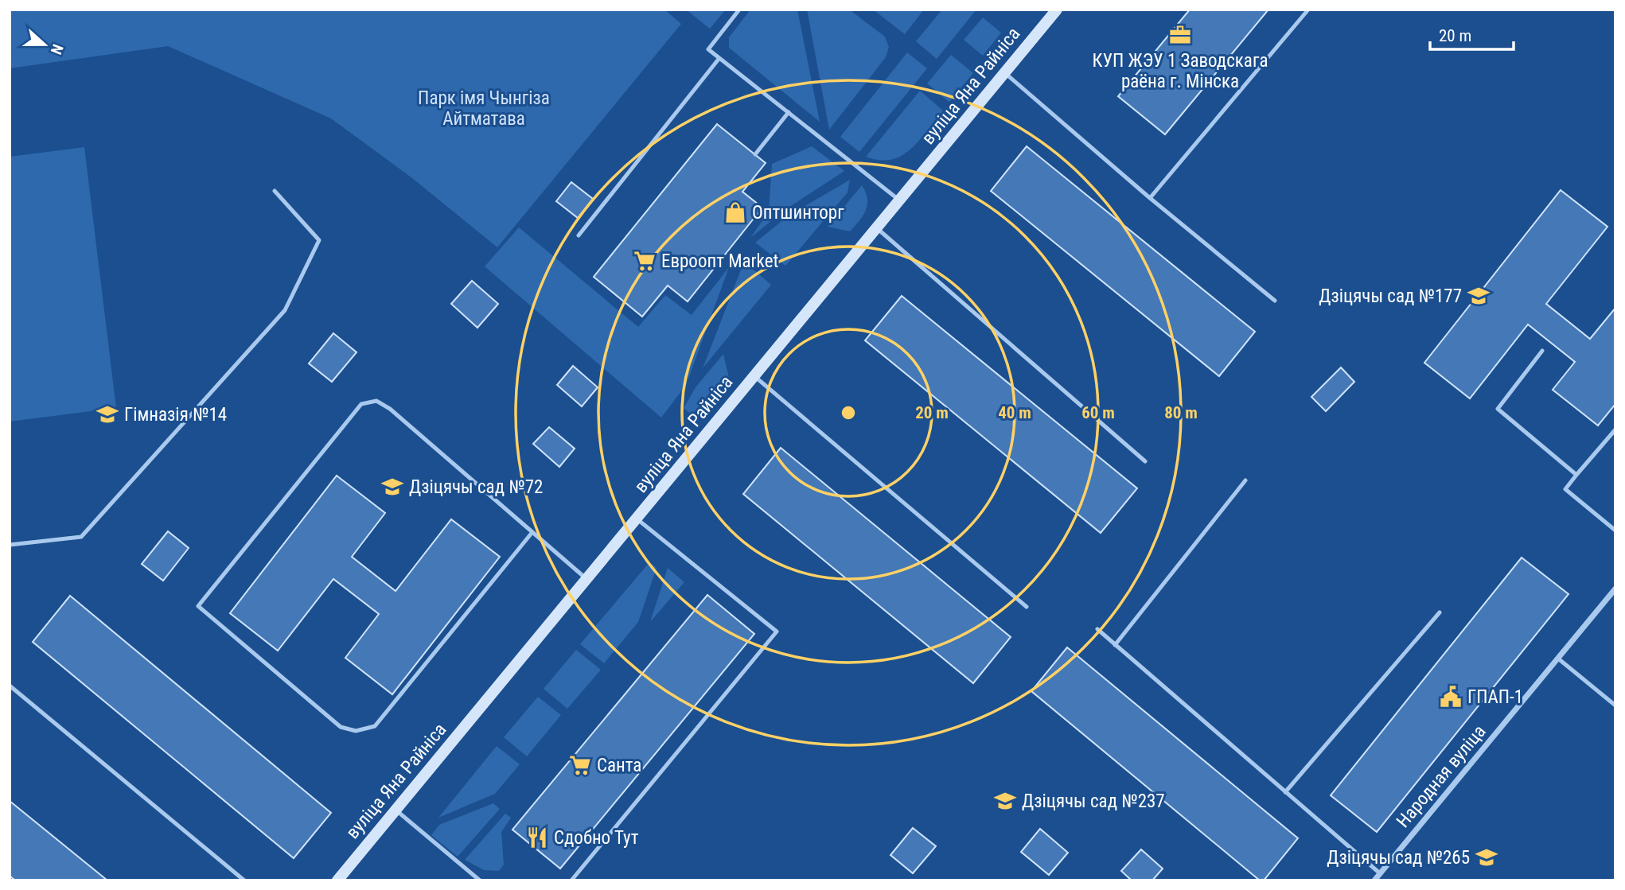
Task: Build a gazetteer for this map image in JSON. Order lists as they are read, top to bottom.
{
  "streets": {
    "street": ["вуліца Яна Райніса", "Народная вуліца"]
  },
  "parks": ["Парк імя Чынгіза Айтматава"],
  "places": {
    "office": ["КУП ЖЭУ 1 Заводскага раёна г. Мінска"],
    "shop": ["Оптшинторг"],
    "supermarket": ["Евроопт Market", "Санта"],
    "school or university": [
      "Дзіцячы сад №177",
      "Гімназія №14",
      "Дзіцячы сад №72",
      "Дзіцячы сад №237",
      "Дзіцячы сад №265"
    ],
    "public building": ["ГПАП-1"],
    "restaurant": ["Сдобно Тут"]
  },
  "scale_bar": "20 m",
  "north": "right",
  "rings": [
    "20 m",
    "40 m",
    "60 m",
    "80 m"
  ]
}
